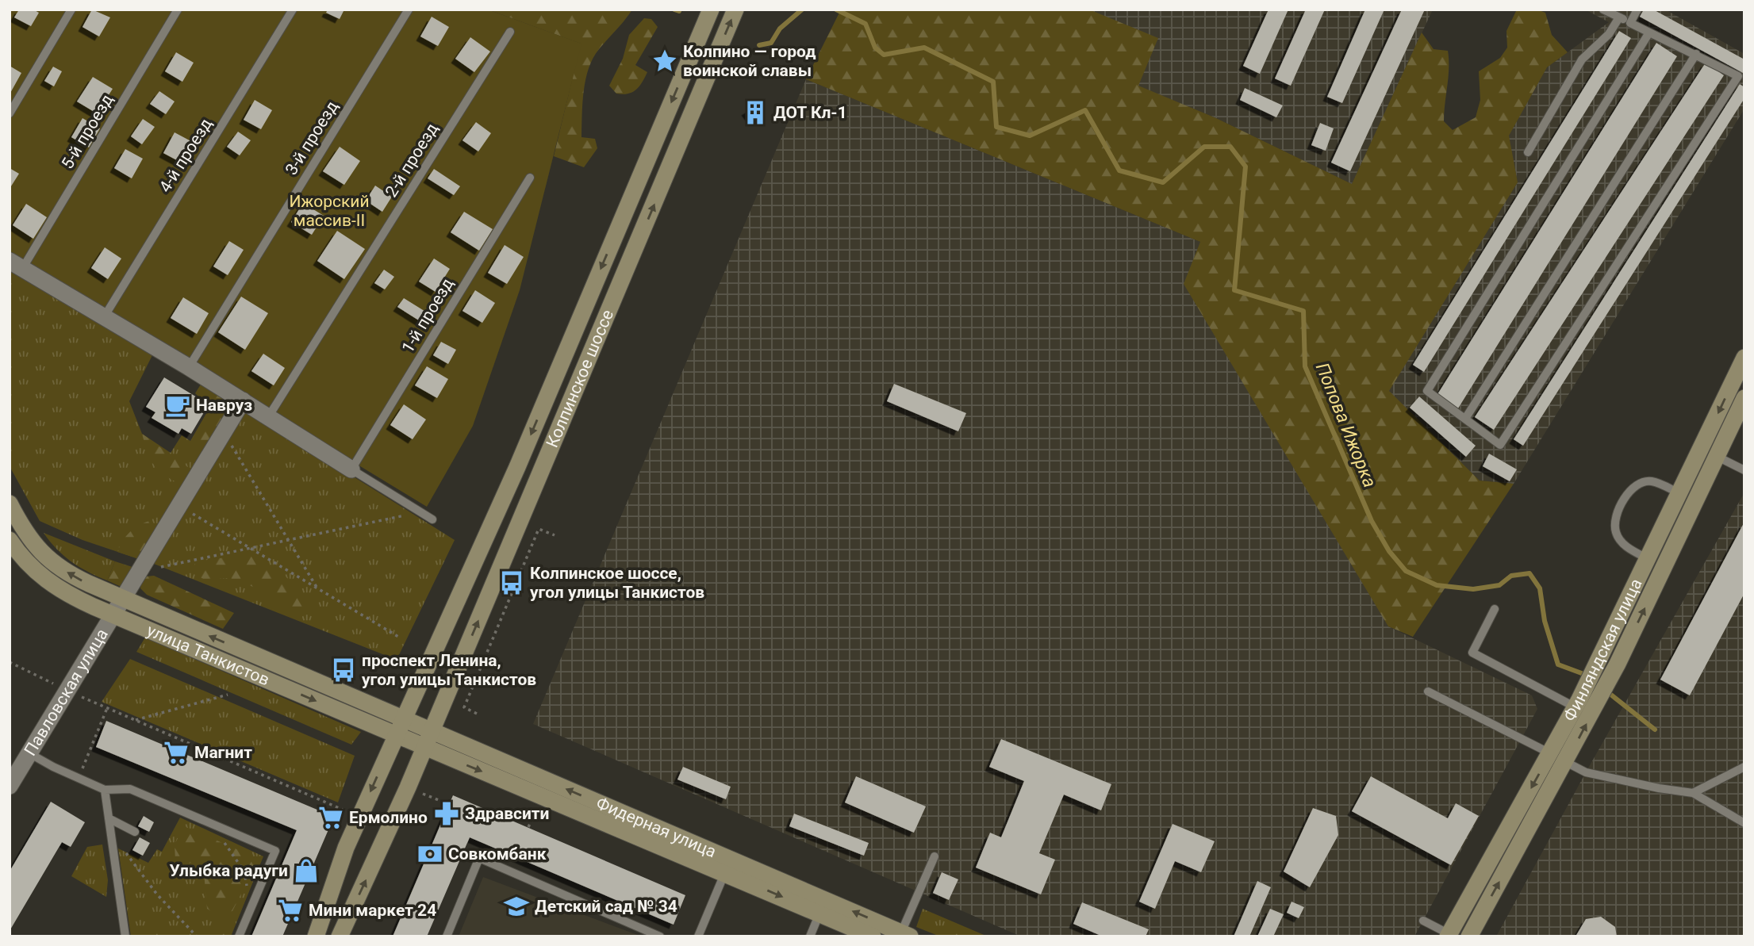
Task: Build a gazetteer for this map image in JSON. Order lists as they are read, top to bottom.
{
  "streets": {
    "main road": [
      "Колпинское шоссе",
      "Финляндская улица",
      "улица Танкистов",
      "Фидерная улица"
    ],
    "street": ["Павловская улица"],
    "lane": [
      "5-й проезд",
      "3-й проезд",
      "4-й проезд",
      "2-й проезд",
      "1-й проезд"
    ]
  },
  "crossings": [
    ["Колпинское шоссе", "улица Танкистов"],
    ["Колпинское шоссе", "Фидерная улица"],
    ["улица Танкистов", "Павловская улица"],
    ["улица Танкистов", "Фидерная улица"]
  ],
  "water": ["Попова Ижорка"],
  "parks": ["Ижорский массив-II"],
  "places": {
    "place": ["Колпино — город воинской славы"],
    "building": ["ДОТ Кл-1"],
    "cafe": ["Навруз"],
    "bus stop": ["Колпинское шоссе, угол улицы Танкистов", "проспект Ленина, угол улицы Танкистов"],
    "supermarket": ["Магнит", "Ермолино", "Мини маркет 24"],
    "pharmacy": ["Здравсити"],
    "bank": ["Совкомбанк"],
    "shop": ["Улыбка радуги"],
    "school or university": ["Детский сад № 34"]
  }
}
